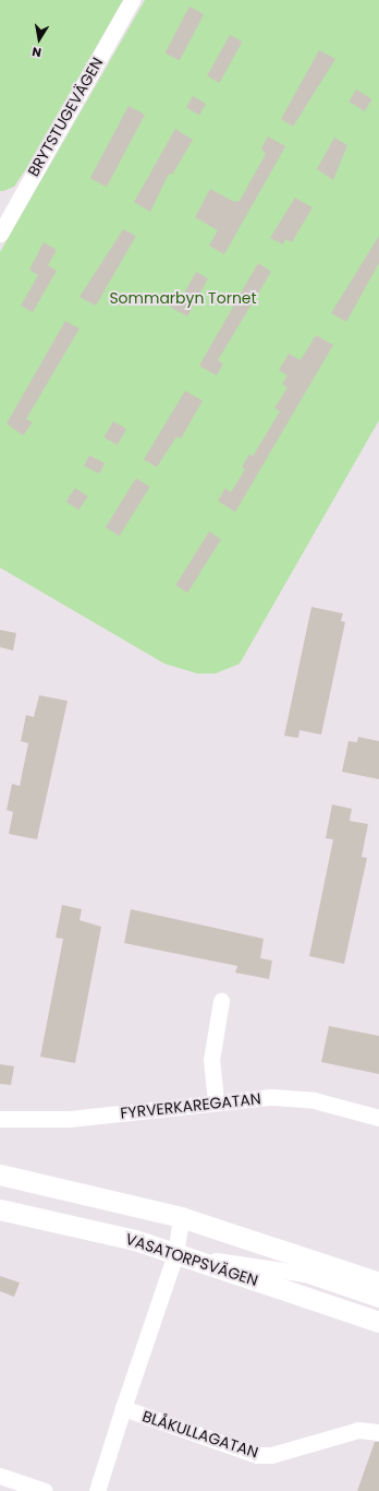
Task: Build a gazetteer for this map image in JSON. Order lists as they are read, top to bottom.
{
  "streets": {
    "main road": ["VASATORPSVÄGEN"],
    "street": ["BRYTSTUGEVÄGEN", "FYRVERKAREGATAN", "BLÅKULLAGATAN"]
  },
  "crossings": [
    ["VASATORPSVÄGEN", "BLÅKULLAGATAN"]
  ],
  "parks": ["Sommarbyn Tornet"],
  "north": "bottom"
}
